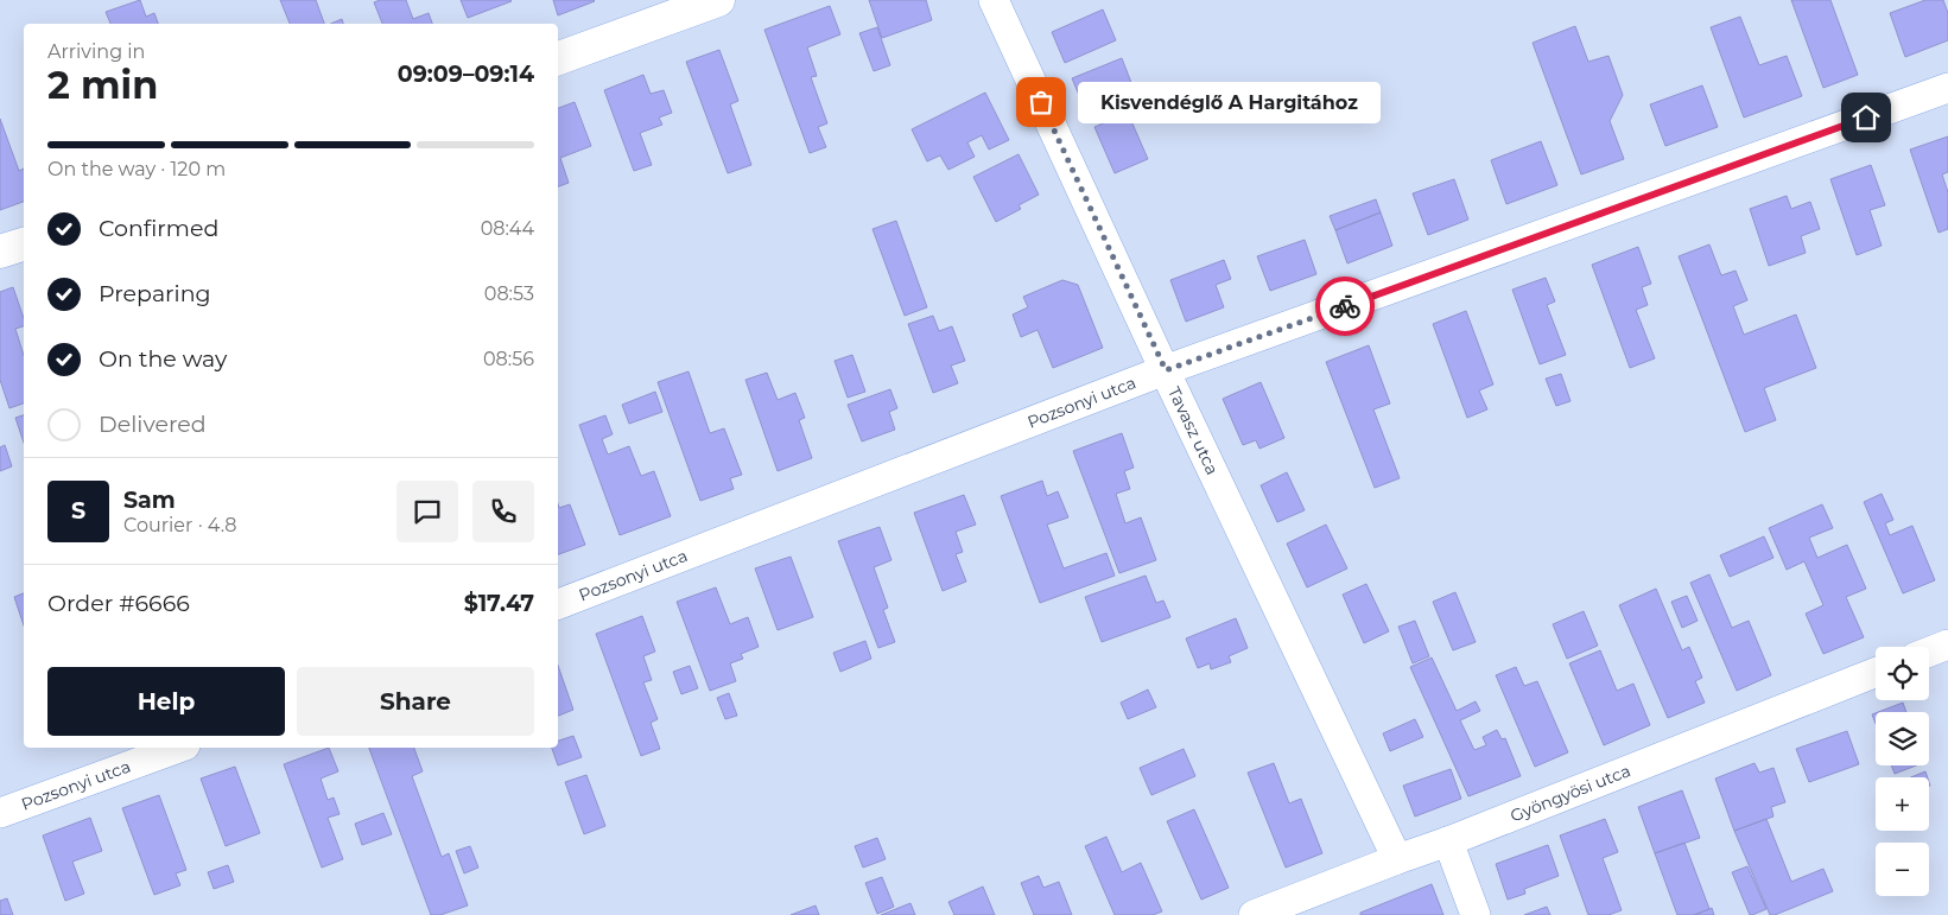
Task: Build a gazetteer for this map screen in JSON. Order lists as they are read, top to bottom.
{
  "streets": {
    "street": ["Pozsonyi utca", "Tavasz utca", "Gyöngyösi utca"]
  },
  "crossings": [
    ["Pozsonyi utca", "Tavasz utca"],
    ["Tavasz utca", "Gyöngyösi utca"]
  ],
  "places": ["Kisvendéglő A Hargitához"],
  "page": {
    "heading": ["2 min", "Arriving in", "09:09–09:14"],
    "panel": [
      "Sam",
      "Courier · 4.8",
      "Order #6666",
      "$17.47"
    ],
    "bubble": "Kisvendéglő A Hargitához",
    "bar": "On the way · 120 m",
    "list": [
      ["Confirmed", "08:44"],
      ["Preparing", "08:53"],
      ["On the way", "08:56"],
      "Delivered"
    ],
    "round": "S",
    "map_buttons": ["+", "−"],
    "buttons": ["Help", "Share"]
  }
}
